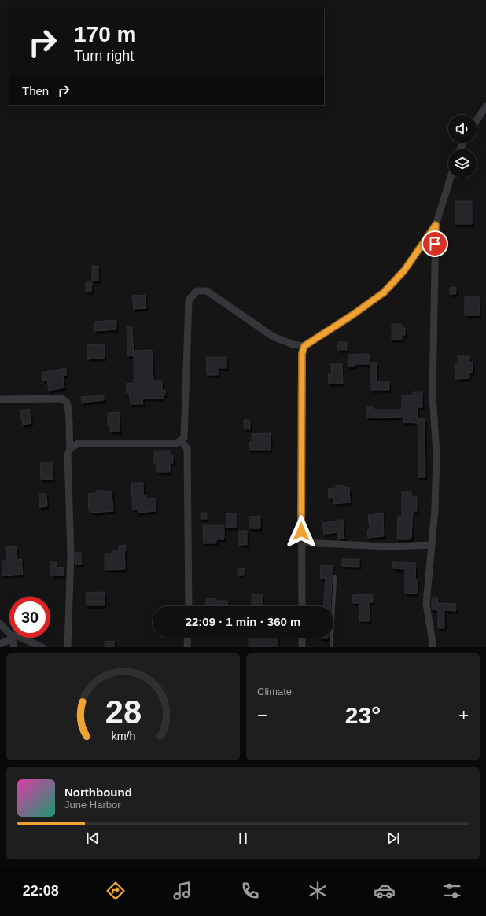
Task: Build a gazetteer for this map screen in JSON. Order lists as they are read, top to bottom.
{
  "page": {
    "turn": ["170 m", "Turn right"],
    "then": "Then",
    "limit": "30",
    "trip": "22:09 · 1 min · 360 m",
    "tile": "Climate",
    "heat": ["−", "23°", "+"],
    "song": ["Northbound", "June Harbor"],
    "tabs": "22:08",
    "gauge": ["28", "km/h"]
  }
}
